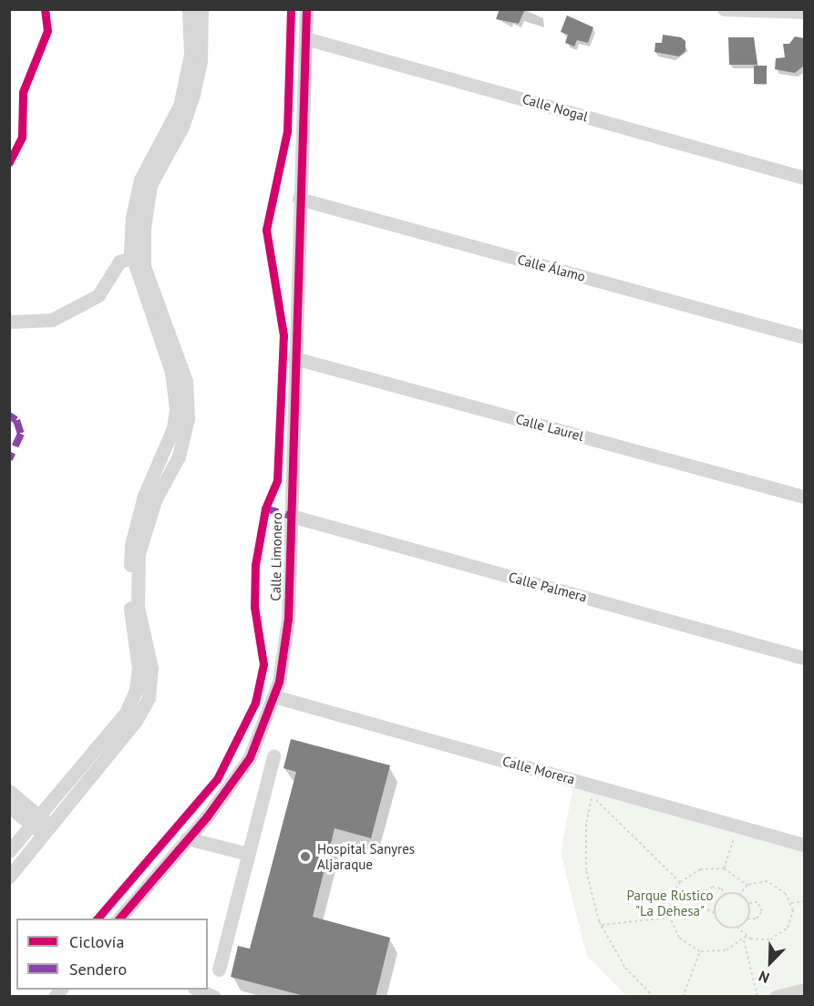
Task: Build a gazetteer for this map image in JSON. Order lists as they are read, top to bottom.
{
  "streets": {
    "street": [
      "Calle Nogal",
      "Calle Álamo",
      "Calle Laurel",
      "Calle Limonero",
      "Calle Palmera",
      "Calle Morera"
    ]
  },
  "crossings": [
    ["Calle Nogal", "Calle Limonero"],
    ["Calle Álamo", "Calle Limonero"],
    ["Calle Laurel", "Calle Limonero"],
    ["Calle Limonero", "Calle Palmera"],
    ["Calle Limonero", "Calle Morera"]
  ],
  "parks": ["Parque Rústico \"La Dehesa\""],
  "places": ["Hospital Sanyres Aljaraque"],
  "legend": ["Ciclovía", "Sendero"],
  "north": "bottom left"
}
